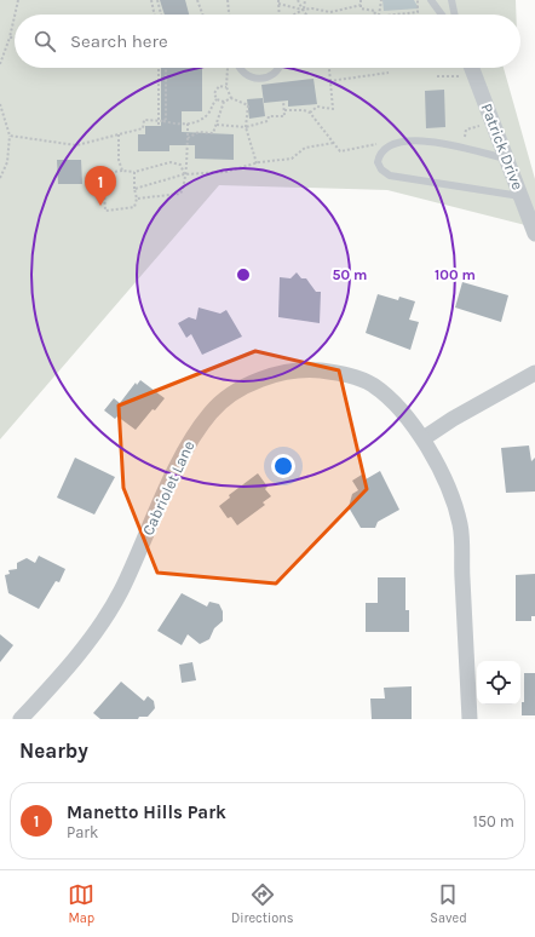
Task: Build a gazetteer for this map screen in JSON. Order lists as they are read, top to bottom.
{
  "streets": {
    "street": ["Patrick Drive", "Cabriolet Lane"]
  },
  "page": {
    "search": "Search here",
    "pins": "1",
    "heading": "Nearby",
    "list": [
      {
        "mark": "1",
        "name": "Manetto Hills Park",
        "note": "Park",
        "value": "150 m"
      }
    ],
    "nav": ["Map", "Directions", "Saved"]
  },
  "rings": ["50 m", "100 m"]
}
